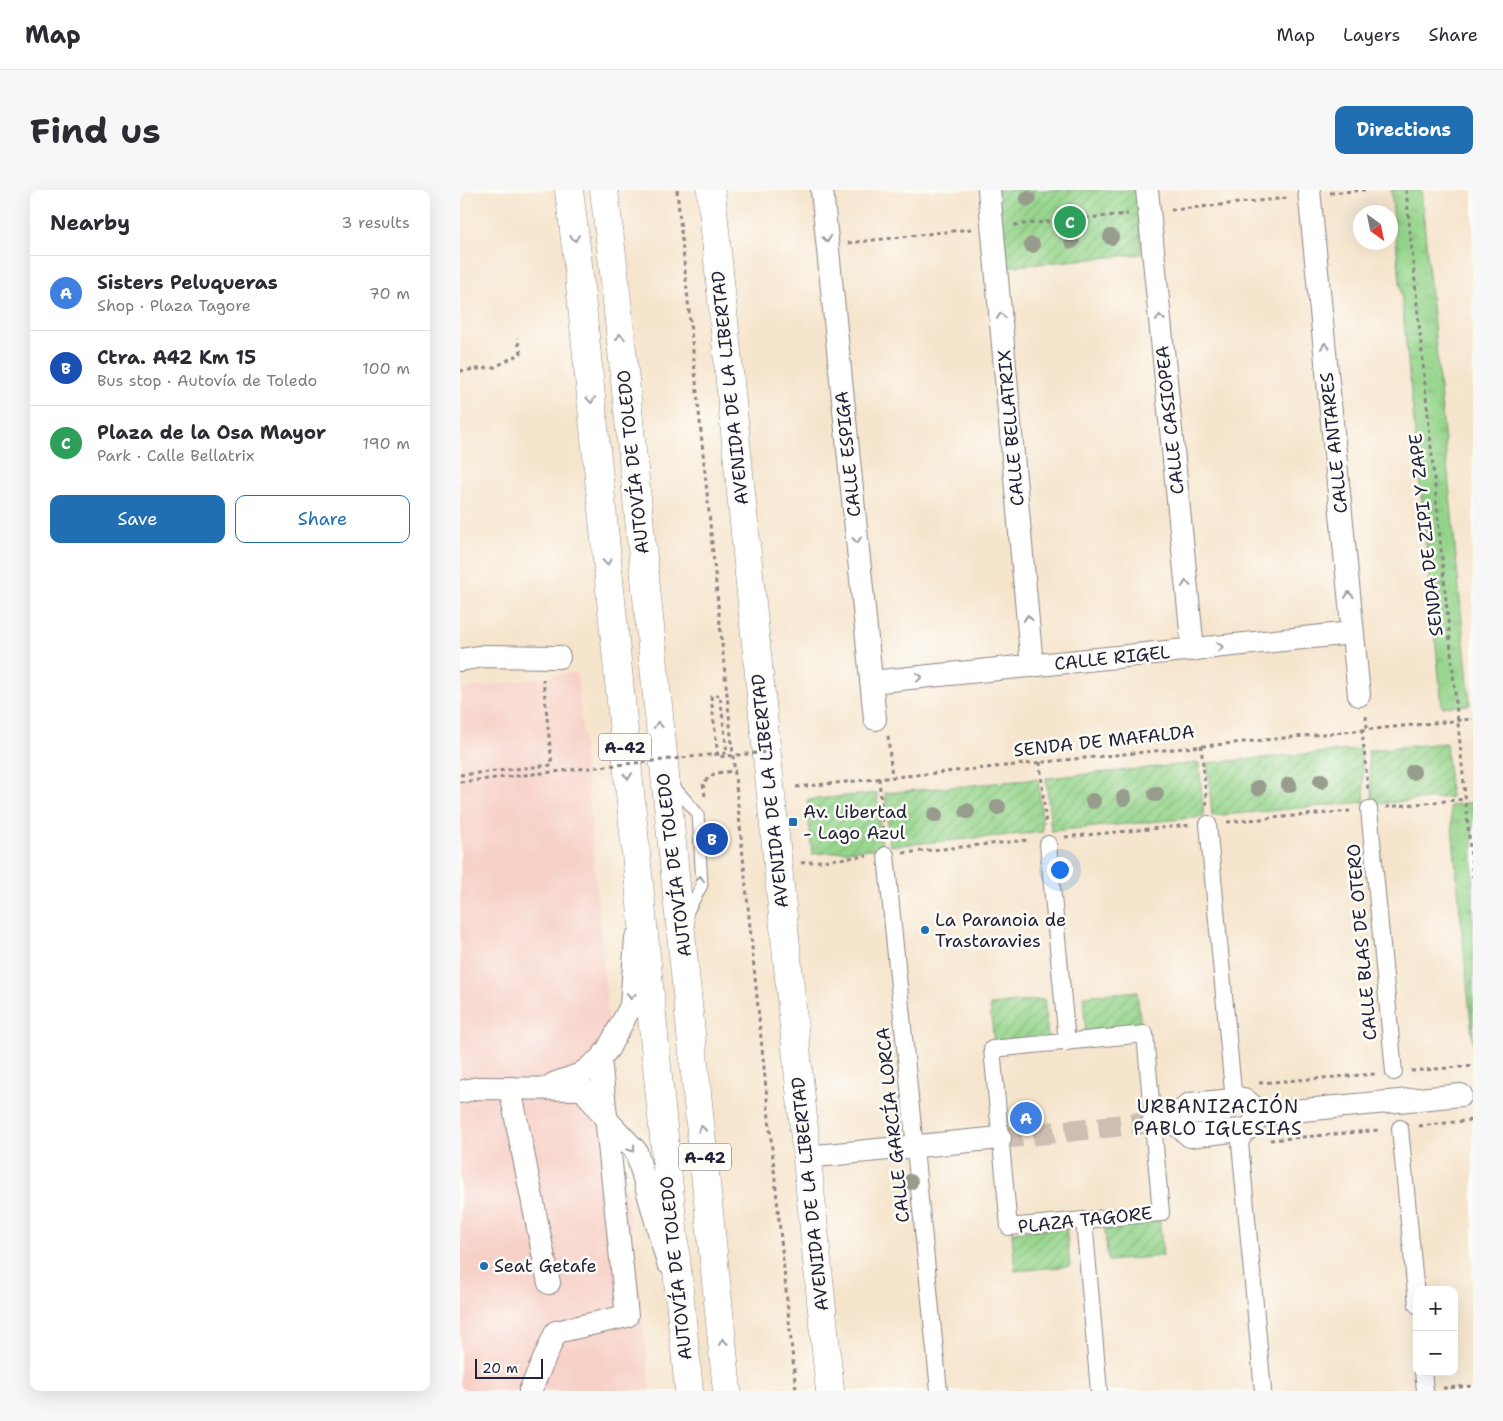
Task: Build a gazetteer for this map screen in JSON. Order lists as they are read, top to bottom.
{
  "streets": {
    "main road": ["AVENIDA DE LA LIBERTAD", "AUTOVÍA DE TOLEDO", "A-42"],
    "street": [
      "CALLE CASIOPEA",
      "CALLE BELLATRIX",
      "CALLE ANTARES",
      "CALLE ESPIGA",
      "CALLE RIGEL",
      "CALLE BLAS DE OTERO",
      "CALLE GARCÍA LORCA",
      "PLAZA TAGORE"
    ],
    "path": ["SENDA DE ZIPI Y ZAPE", "SENDA DE MAFALDA"]
  },
  "crossings": [
    ["AVENIDA DE LA LIBERTAD", "SENDA DE MAFALDA"],
    ["CALLE CASIOPEA", "CALLE RIGEL"],
    ["CALLE BELLATRIX", "CALLE RIGEL"],
    ["CALLE ANTARES", "CALLE RIGEL"],
    ["CALLE ESPIGA", "CALLE RIGEL"],
    ["SENDA DE ZIPI Y ZAPE", "SENDA DE MAFALDA"]
  ],
  "one_way": [
    "CALLE CASIOPEA",
    "CALLE BELLATRIX",
    "CALLE ANTARES",
    "CALLE ESPIGA",
    "CALLE RIGEL"
  ],
  "districts": ["URBANIZACIÓN PABLO IGLESIAS"],
  "places": {
    "transit": ["Av. Libertad - Lago Azul"],
    "other": ["La Paranoia de Trastaravies", "Seat Getafe"]
  },
  "scale_bar": "20 m",
  "north": "bottom right",
  "page": {
    "header": "Map",
    "nav": ["Map", "Layers", "Share"],
    "buttons": [
      "Directions",
      ["Save", "Share"]
    ],
    "title": "Find us",
    "heading": ["Nearby", "3 results"],
    "pins": ["C", "B", "A"],
    "list": [
      {
        "mark": "A",
        "name": "Sisters Peluqueras",
        "note": "Shop · Plaza Tagore",
        "value": "70 m"
      },
      {
        "mark": "B",
        "name": "Ctra. A42 Km 15",
        "note": "Bus stop · Autovía de Toledo",
        "value": "100 m"
      },
      {
        "mark": "C",
        "name": "Plaza de la Osa Mayor",
        "note": "Park · Calle Bellatrix",
        "value": "190 m"
      }
    ],
    "map_buttons": ["+", "−"],
    "scale": "20 m"
  }
}
